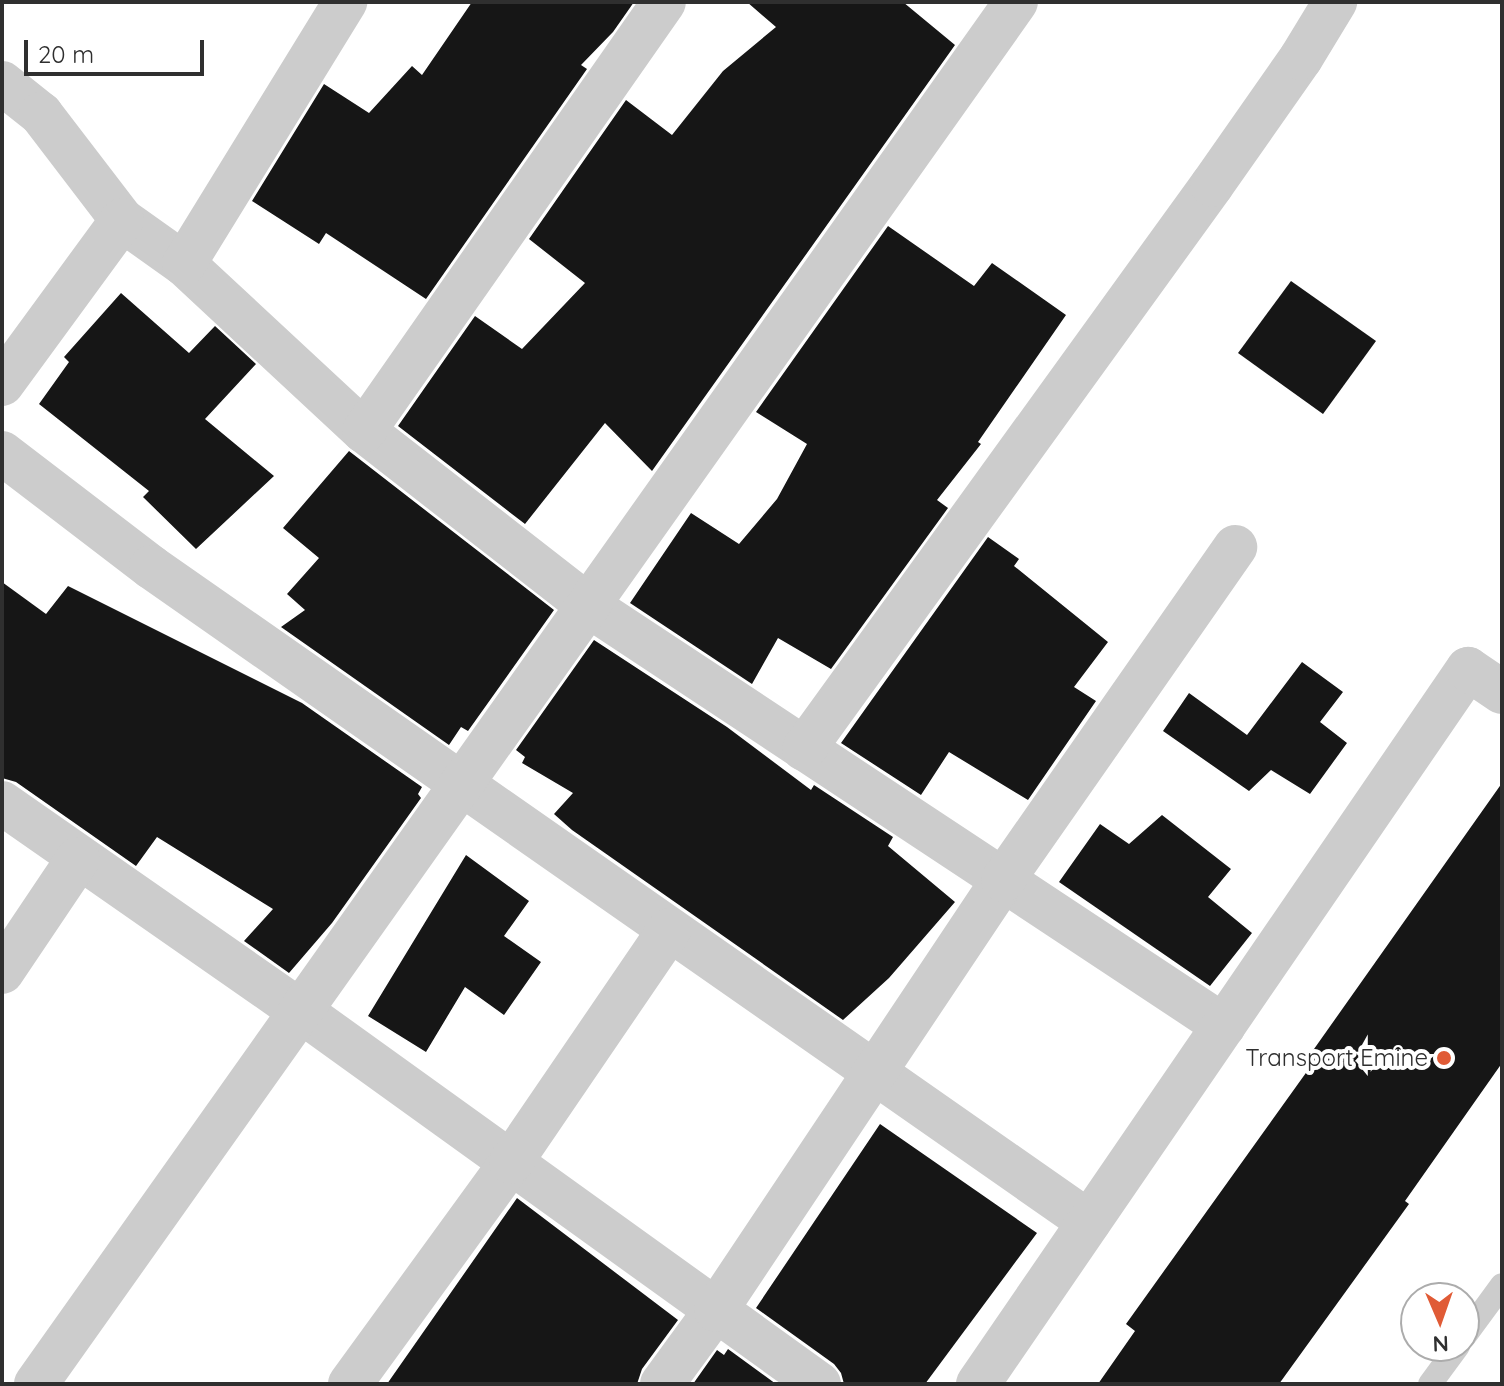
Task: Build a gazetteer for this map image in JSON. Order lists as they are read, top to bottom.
{
  "places": ["Transport Emine"],
  "scale_bar": "20 m",
  "north": "bottom"
}
